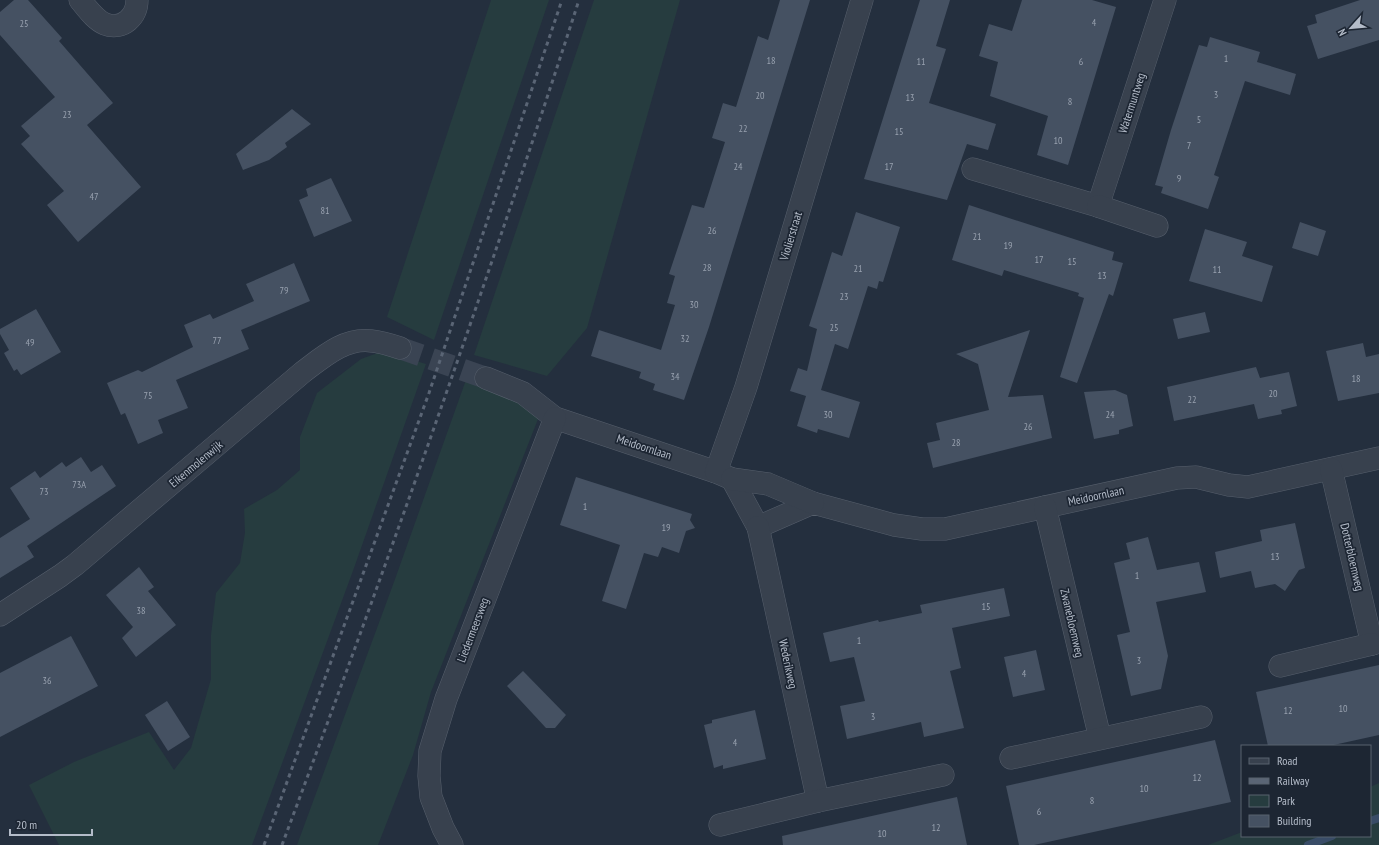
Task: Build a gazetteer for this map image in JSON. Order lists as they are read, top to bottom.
{
  "streets": {
    "street": [
      "Watermuntweg",
      "Violierstraat",
      "Meidoornlaan",
      "Eikenmolenwijk",
      "Dotterbloemweg",
      "Zwanebloemweg",
      "Liedermeersweg",
      "Wederikweg"
    ]
  },
  "crossings": [
    ["Violierstraat", "Meidoornlaan"],
    ["Meidoornlaan", "Dotterbloemweg"],
    ["Meidoornlaan", "Zwanebloemweg"],
    ["Meidoornlaan", "Liedermeersweg"]
  ],
  "house_numbers": [
    "4",
    "25",
    "1",
    "18",
    "11",
    "6",
    "3",
    "20",
    "13",
    "8",
    "23",
    "5",
    "22",
    "15",
    "10",
    "7",
    "24",
    "17",
    "9",
    "47",
    "81",
    "26",
    "21",
    "19",
    "17",
    "15",
    "28",
    "21",
    "11",
    "13",
    "79",
    "23",
    "30",
    "25",
    "32",
    "77",
    "49",
    "34",
    "18",
    "20",
    "75",
    "22",
    "30",
    "24",
    "26",
    "28",
    "73A",
    "73",
    "1",
    "19",
    "13",
    "1",
    "15",
    "38",
    "1",
    "3",
    "4",
    "36",
    "10",
    "12",
    "3",
    "4",
    "12",
    "10",
    "8",
    "6",
    "12",
    "10"
  ],
  "legend": [
    "Road",
    "Railway",
    "Park",
    "Building"
  ],
  "scale_bar": "20 m",
  "north": "bottom left"
}
